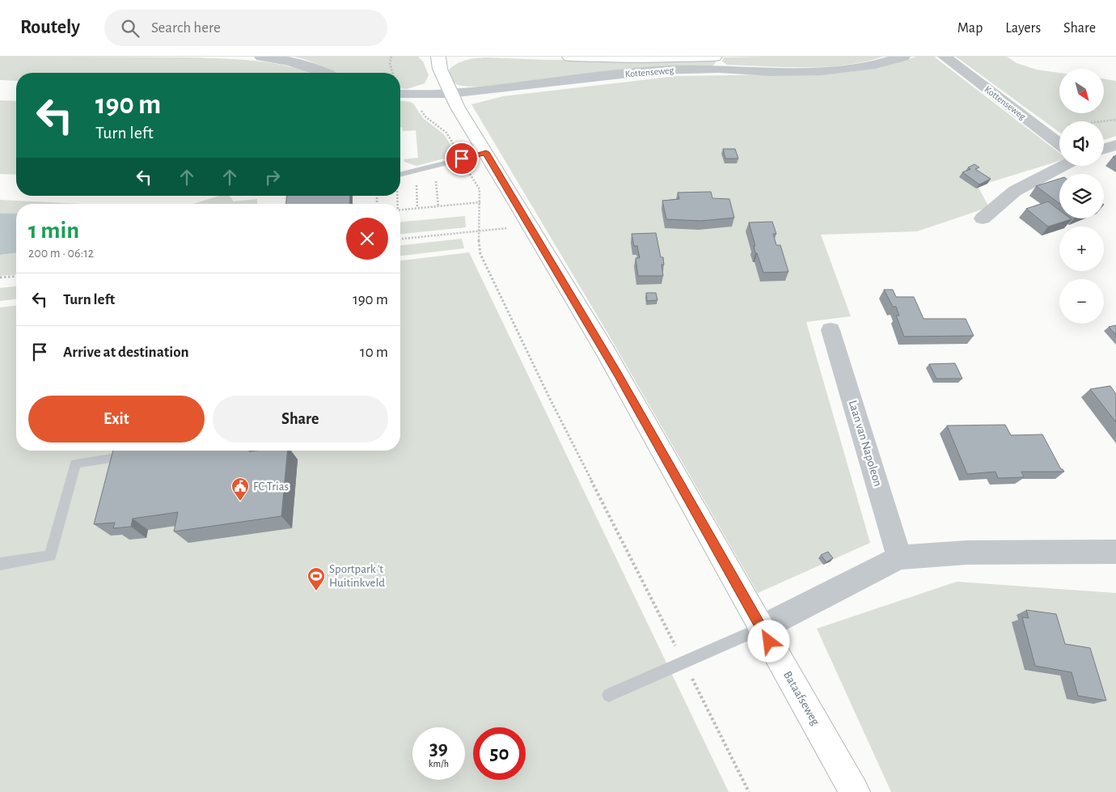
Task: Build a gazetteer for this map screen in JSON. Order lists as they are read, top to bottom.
{
  "streets": {
    "main road": ["Kottenseweg", "Bataafseweg"],
    "street": ["Laan van Napoleon"]
  },
  "crossings": [
    ["Kottenseweg", "Bataafseweg"]
  ],
  "places": {
    "public building": ["FC Trias"],
    "sports": ["Sportpark 't Huitinkveld"]
  },
  "north": "bottom right",
  "page": {
    "header": "Routely",
    "search": "Search here",
    "nav": ["Map", "Layers", "Share"],
    "map_buttons": ["+", "−"],
    "turn": ["190 m", "Turn left"],
    "heading": ["1 min", "200 m · 06:12"],
    "list": [
      {
        "name": "Turn left",
        "value": "190 m"
      },
      {
        "name": "Arrive at destination",
        "value": "10 m"
      }
    ],
    "buttons": ["Exit", "Share"],
    "speed": "39 km/h",
    "limit": "50"
  }
}
